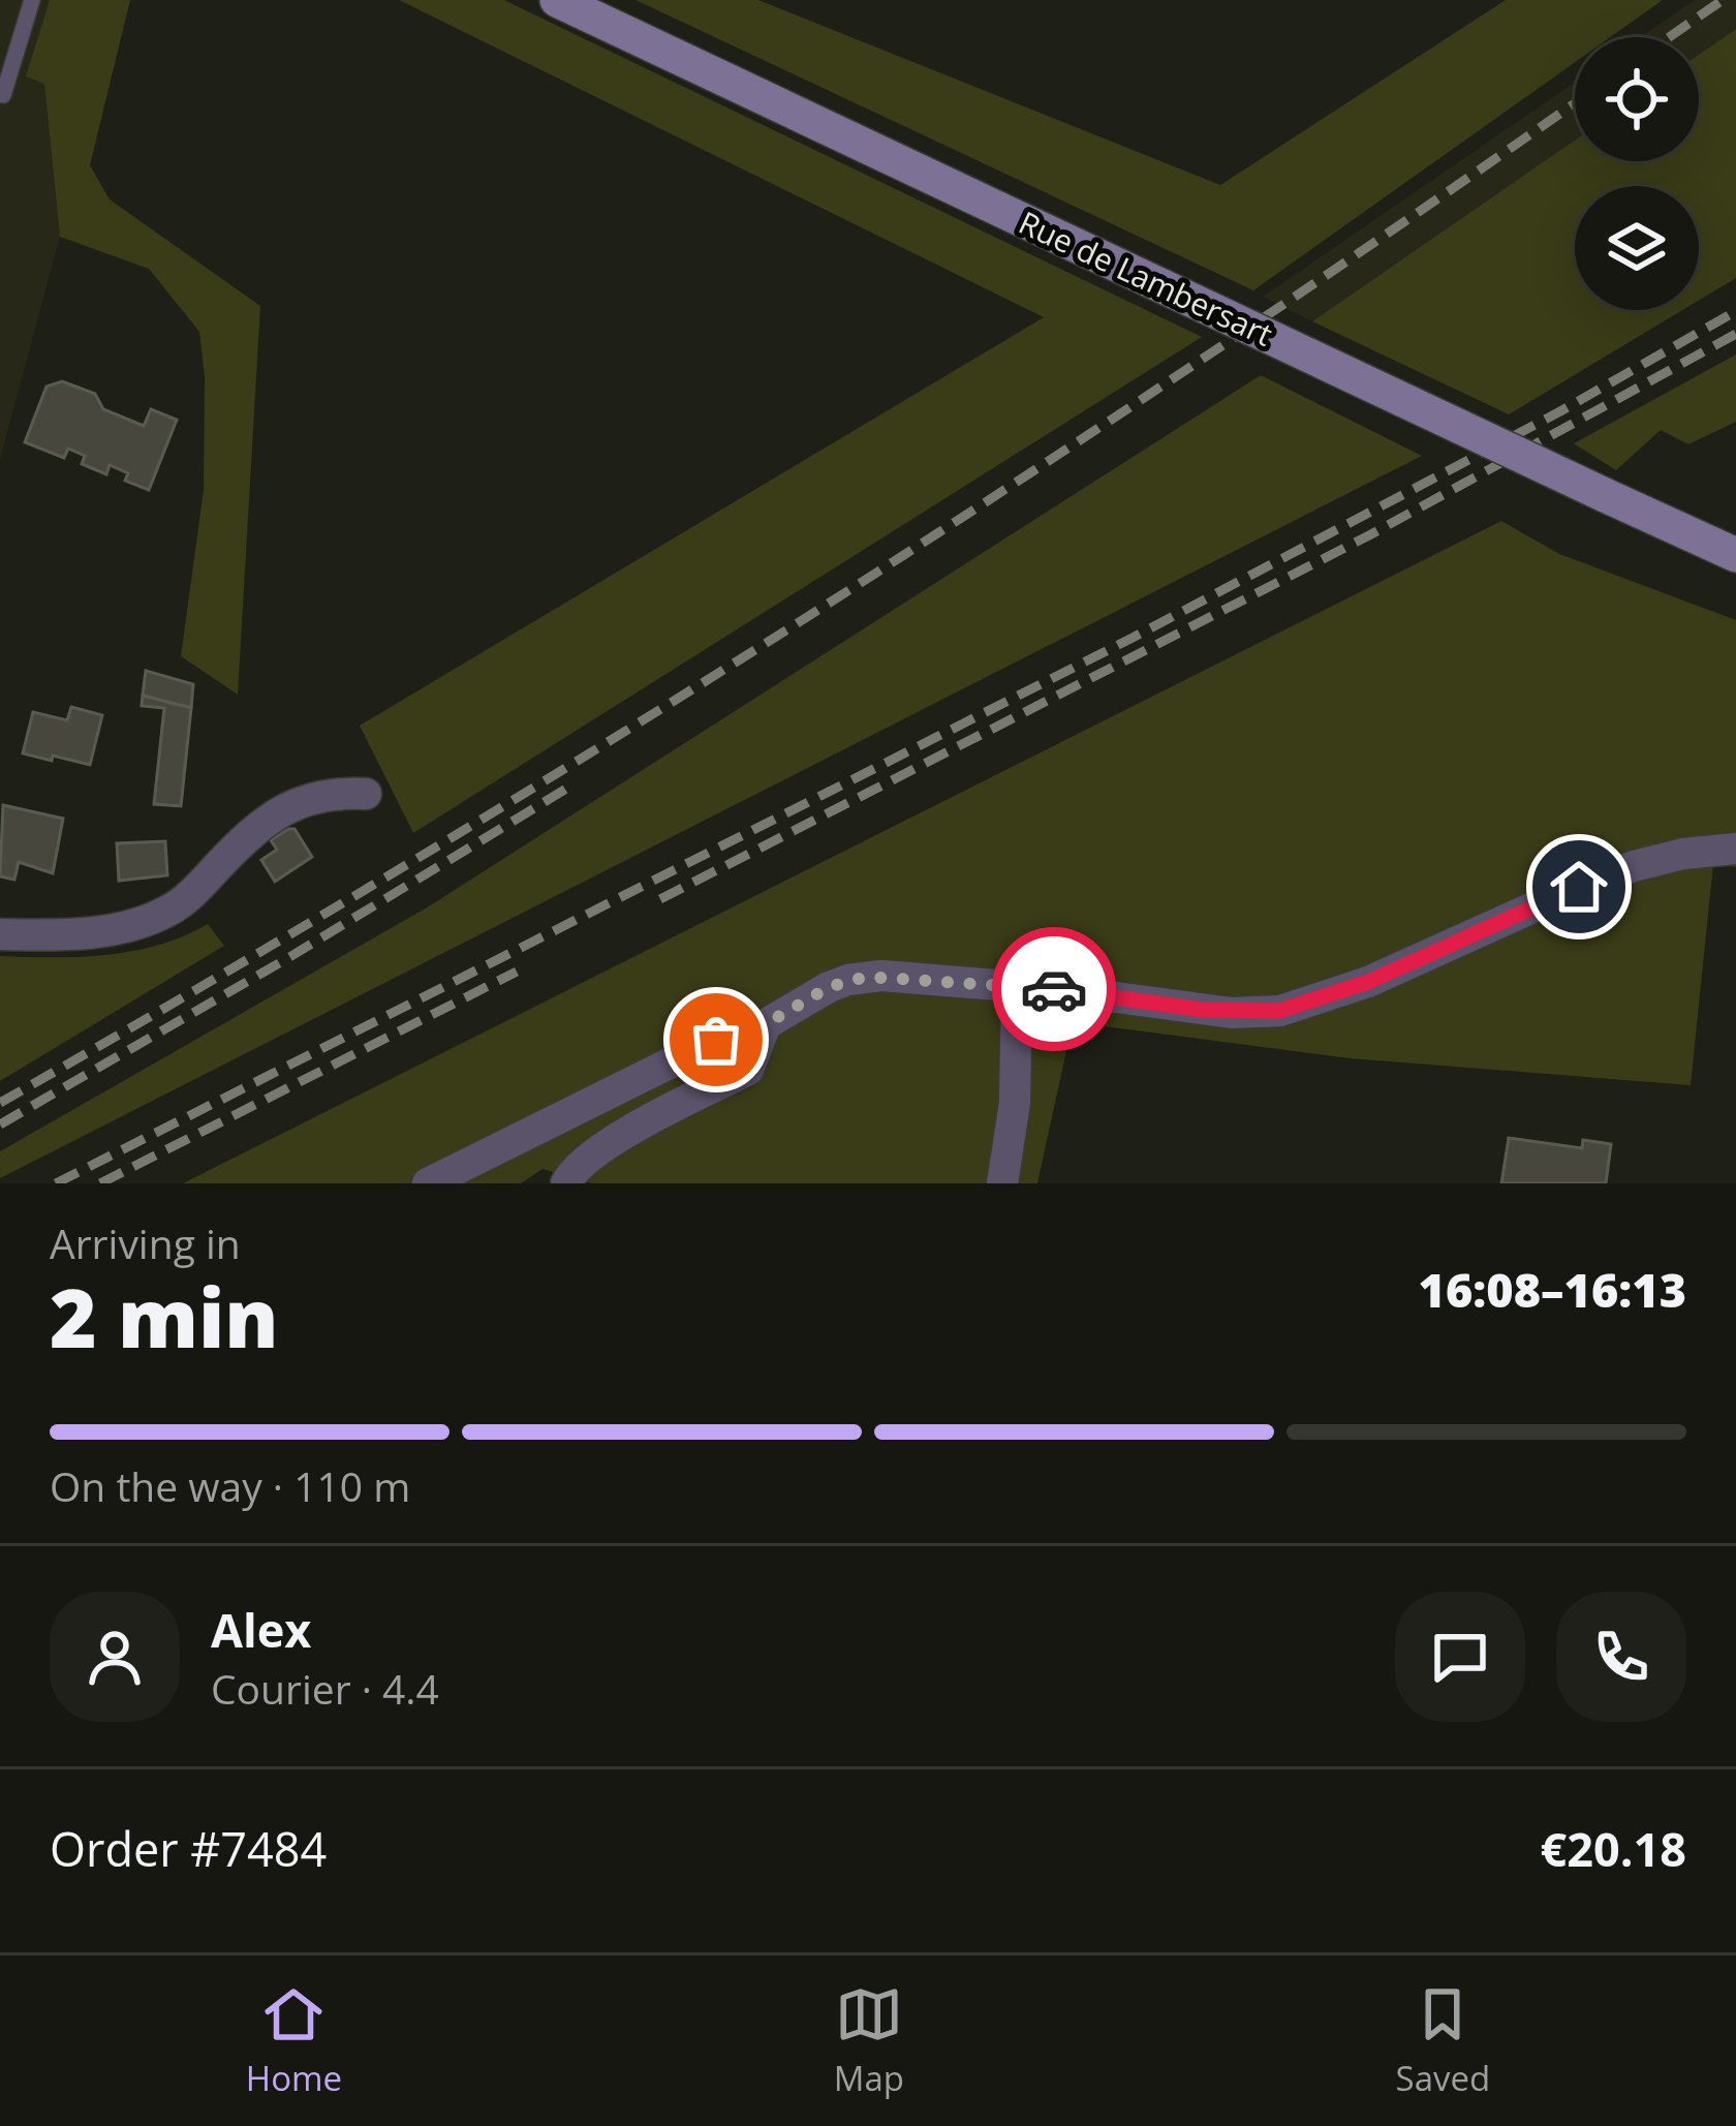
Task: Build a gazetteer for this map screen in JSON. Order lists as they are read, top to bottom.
{
  "streets": {
    "main road": ["Rue de Lambersart"]
  },
  "page": {
    "heading": ["2 min", "Arriving in", "16:08–16:13"],
    "panel": [
      "Alex",
      "Courier · 4.4",
      "Order #7484",
      "€20.18"
    ],
    "bar": "On the way · 110 m",
    "tabs": ["Home", "Map", "Saved"]
  }
}
